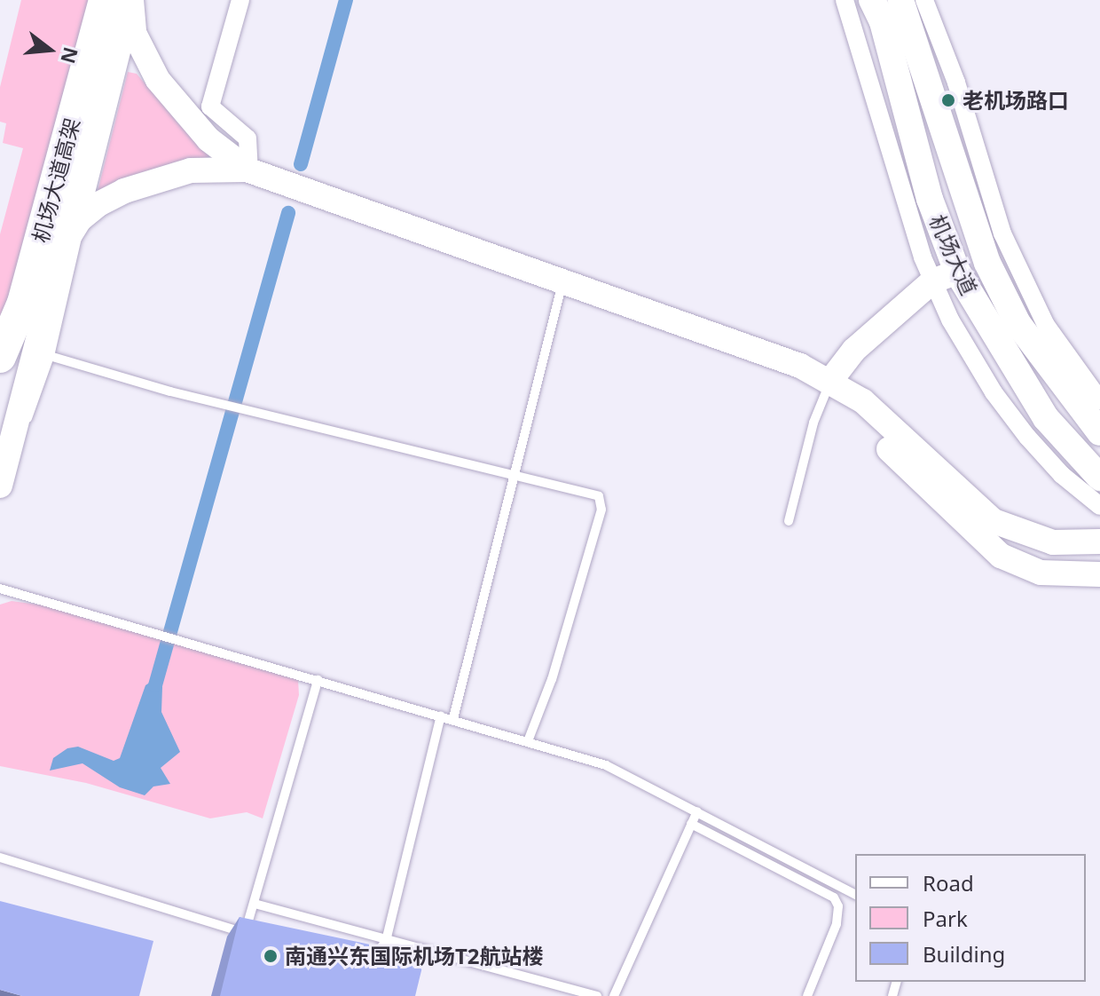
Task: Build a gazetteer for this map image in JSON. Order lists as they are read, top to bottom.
{
  "streets": {
    "highway": ["机场大道高架"],
    "main road": ["机场大道"]
  },
  "places": ["老机场路口", "南通兴东国际机场T2航站楼"],
  "legend": ["Road", "Park", "Building"],
  "north": "right"
}
